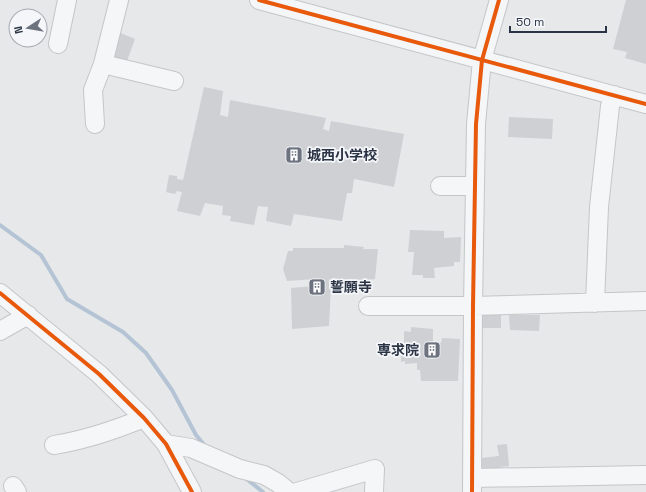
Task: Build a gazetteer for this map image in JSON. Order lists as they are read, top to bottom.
{
  "places": {
    "building": ["城西小学校", "誓願寺", "専求院"]
  },
  "scale_bar": "50 m",
  "north": "left"
}
